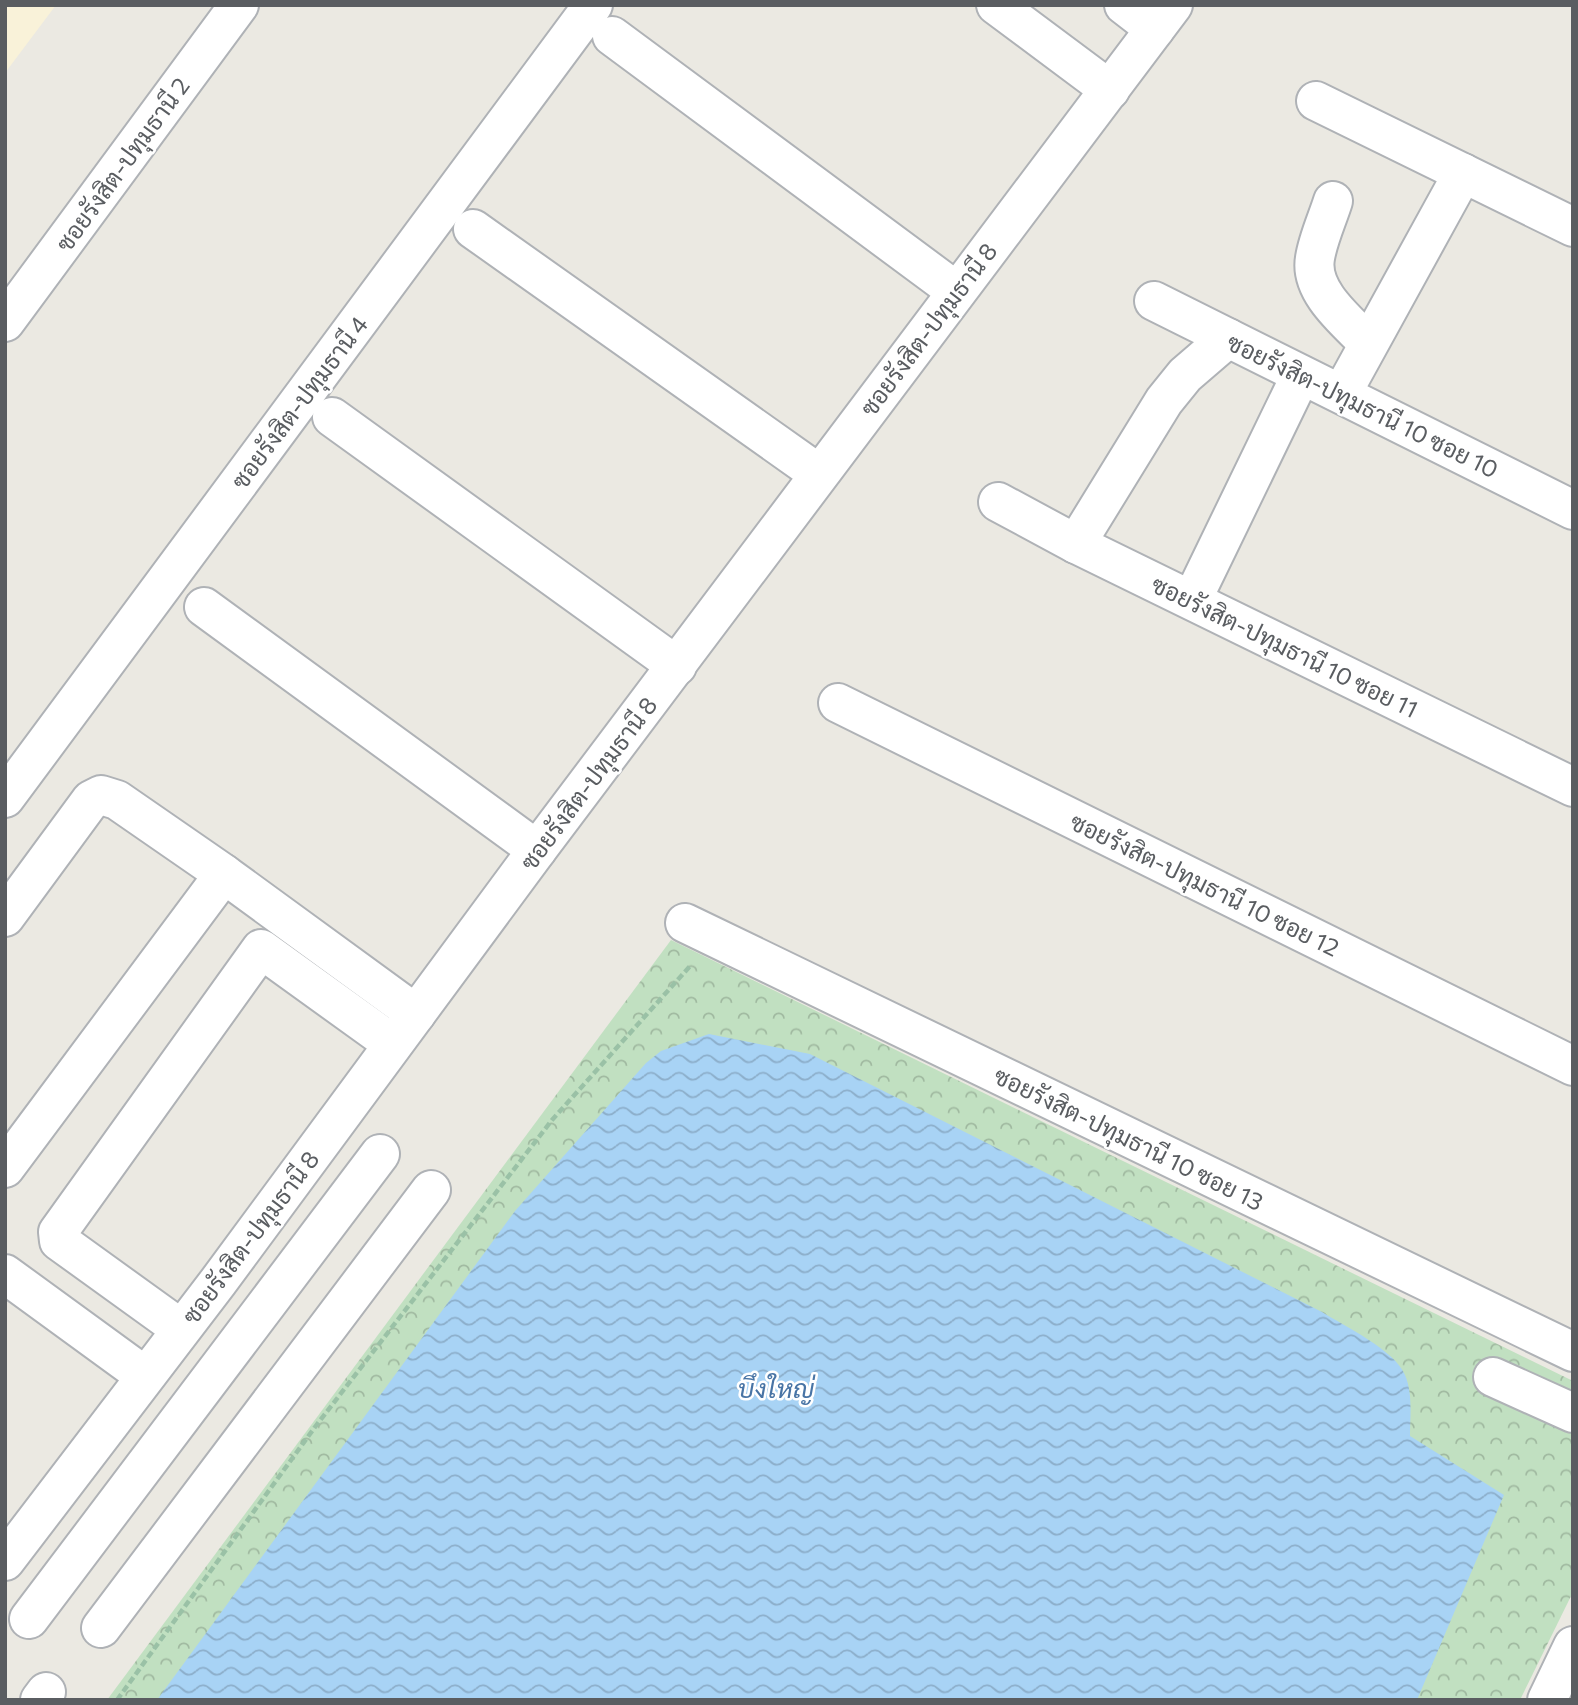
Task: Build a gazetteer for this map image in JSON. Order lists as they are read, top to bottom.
{
  "streets": {
    "street": [
      "ซอยรังสิต-ปทุมธานี 2",
      "ซอยรังสิต-ปทุมธานี 8",
      "ซอยรังสิต-ปทุมธานี 4",
      "ซอยรังสิต-ปทุมธานี 10 ซอย 10",
      "ซอยรังสิต-ปทุมธานี 10 ซอย 11",
      "ซอยรังสิต-ปทุมธานี 10 ซอย 12",
      "ซอยรังสิต-ปทุมธานี 10 ซอย 13"
    ]
  },
  "water": ["บึงใหญ่"]
}
